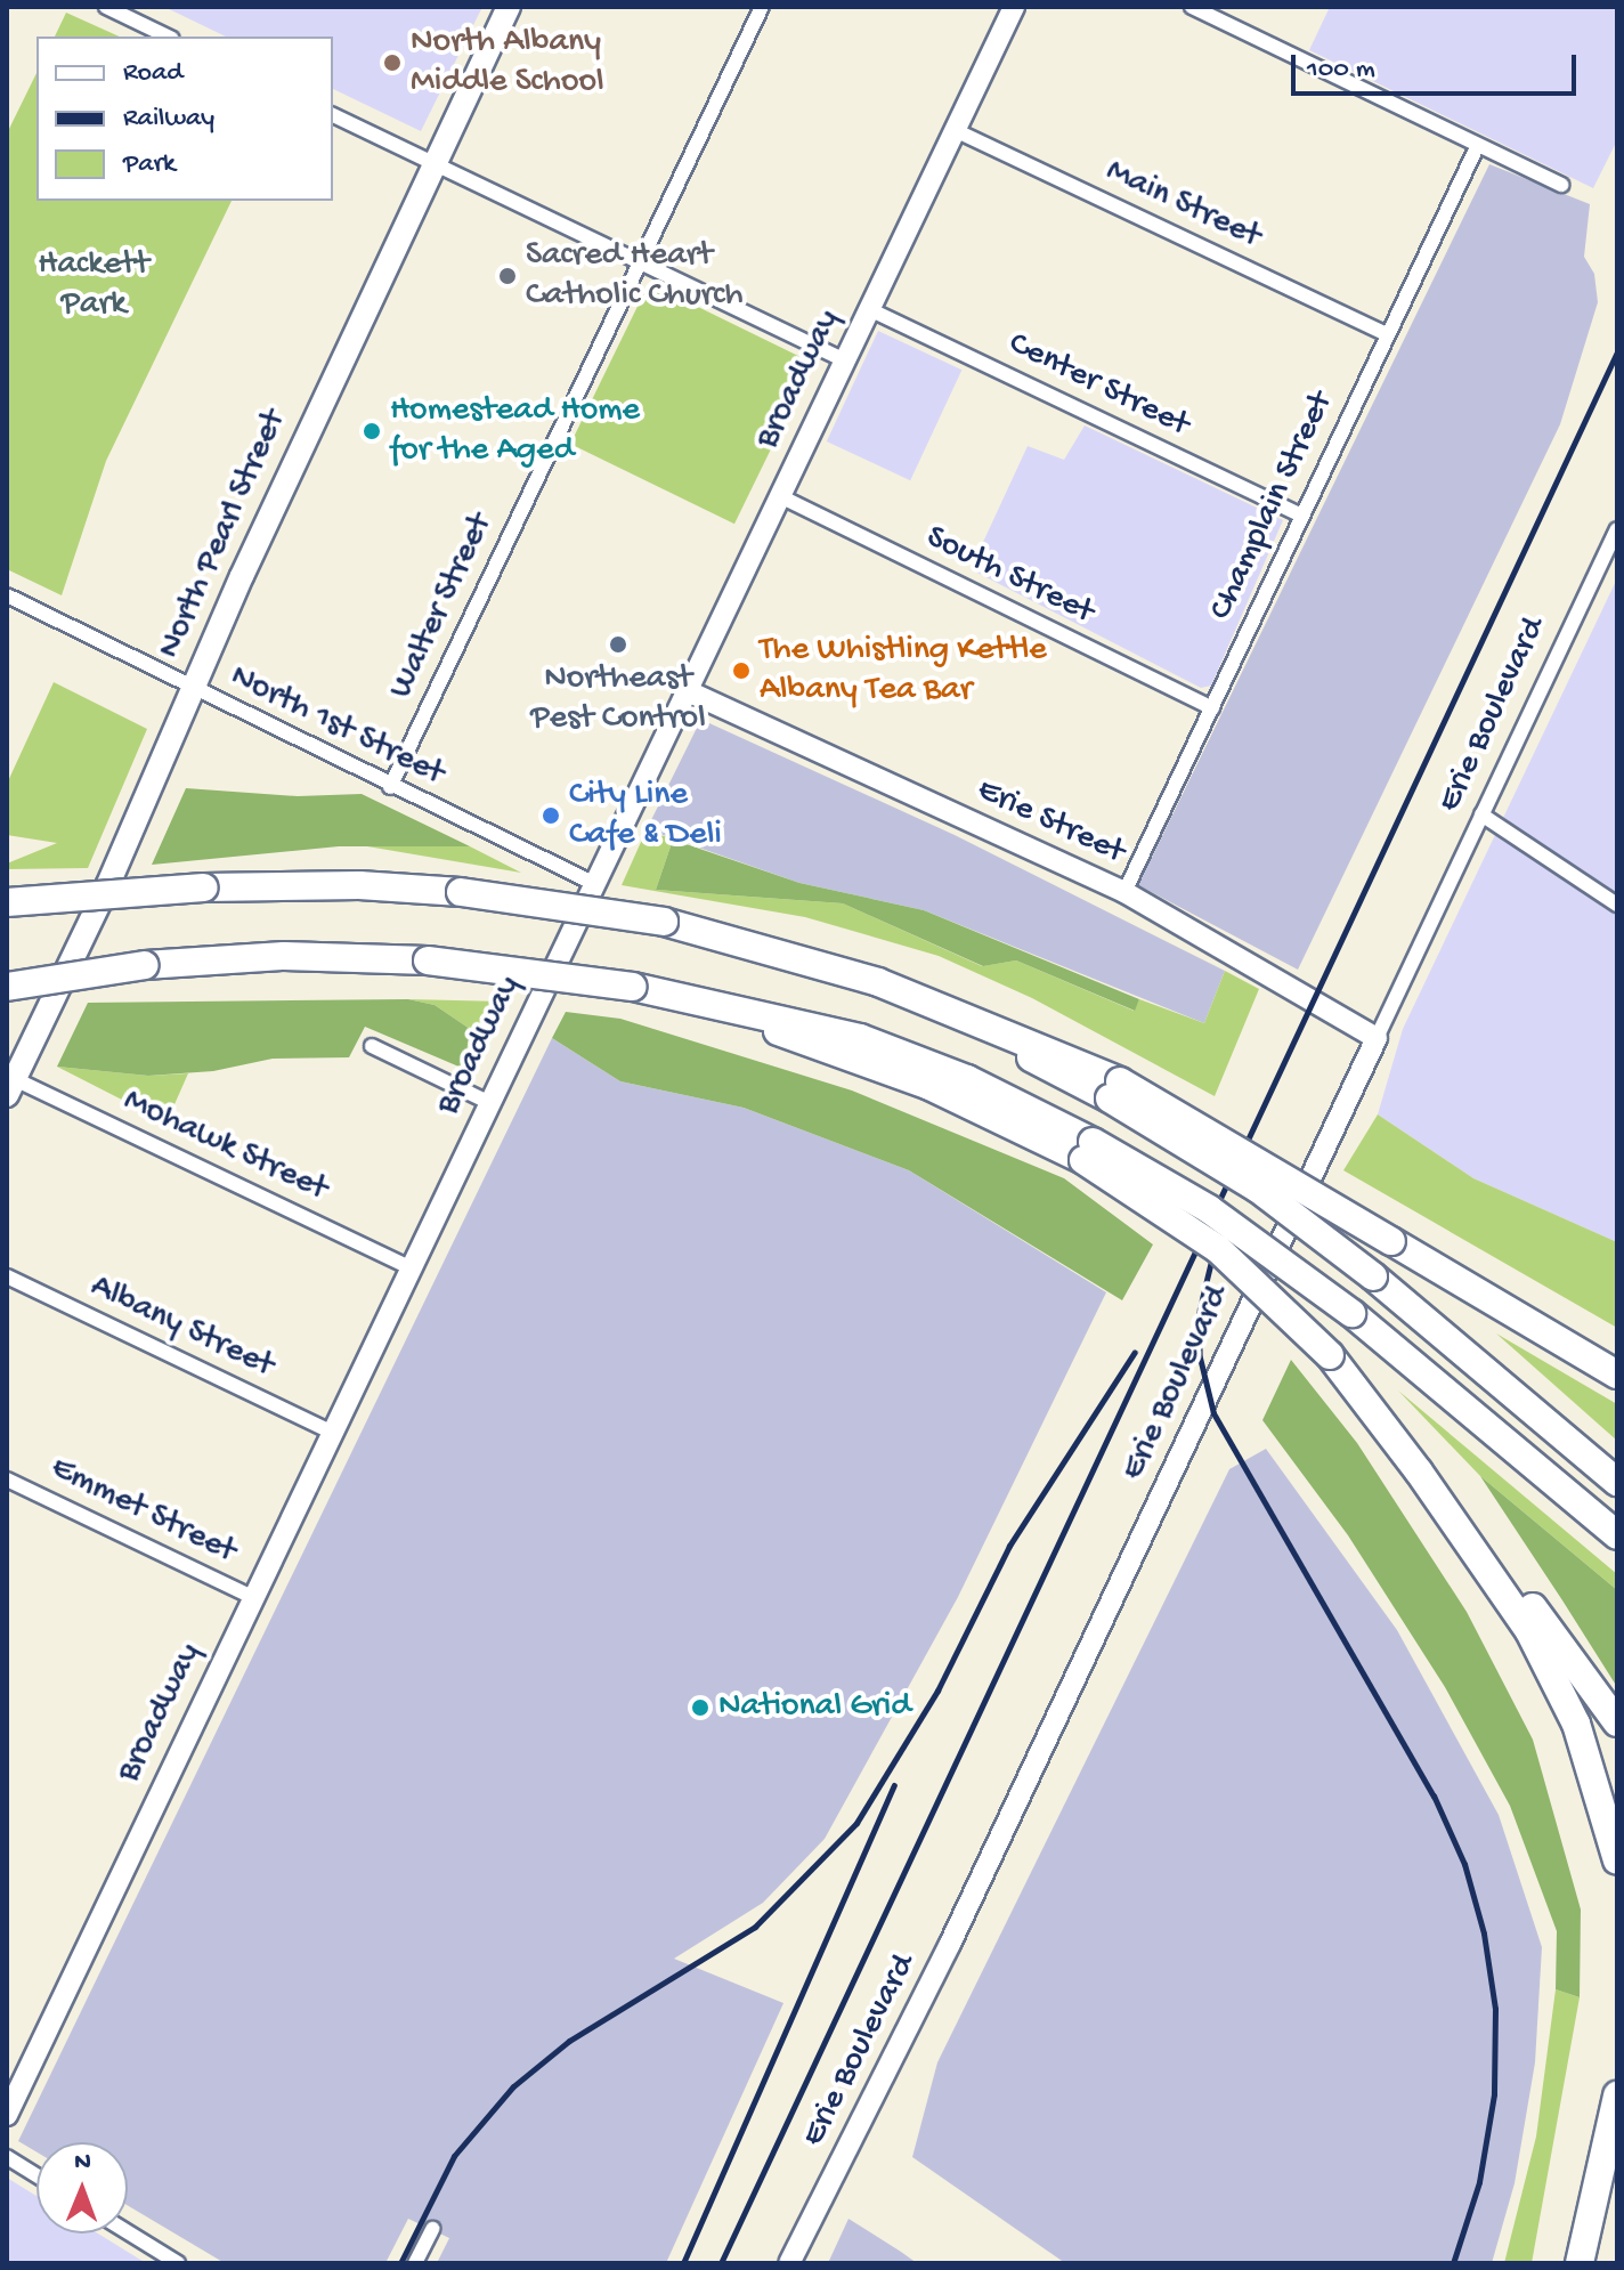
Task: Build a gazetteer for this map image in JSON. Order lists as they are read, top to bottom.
{
  "streets": {
    "main road": ["North Pearl Street"],
    "street": [
      "Main Street",
      "Broadway",
      "Center Street",
      "Champlain Street",
      "South Street",
      "Walter Street",
      "Erie Boulevard",
      "North 1st Street",
      "Erie Street",
      "Mohawk Street",
      "Albany Street",
      "Emmet Street"
    ]
  },
  "crossings": [
    ["Main Street", "Broadway"],
    ["Main Street", "Champlain Street"],
    ["Broadway", "Center Street"],
    ["Broadway", "South Street"],
    ["Broadway", "North 1st Street"],
    ["Broadway", "Erie Street"],
    ["Broadway", "Mohawk Street"],
    ["Broadway", "Albany Street"],
    ["Broadway", "Emmet Street"],
    ["Center Street", "Champlain Street"],
    ["Champlain Street", "South Street"],
    ["Champlain Street", "Erie Street"],
    ["North Pearl Street", "North 1st Street"],
    ["North Pearl Street", "Mohawk Street"],
    ["Walter Street", "North 1st Street"],
    ["Erie Boulevard", "Erie Street"]
  ],
  "parks": ["Hackett Park"],
  "places": [
    "North Albany Middle School",
    "Sacred Heart Catholic Church",
    "Homestead Home for the Aged",
    "Northeast Pest Control",
    "The Whistling Kettle Albany Tea Bar",
    "City Line Cafe & Deli",
    "National Grid"
  ],
  "legend": ["Road", "Railway", "Park"],
  "scale_bar": "100 m",
  "north": "top"
}
